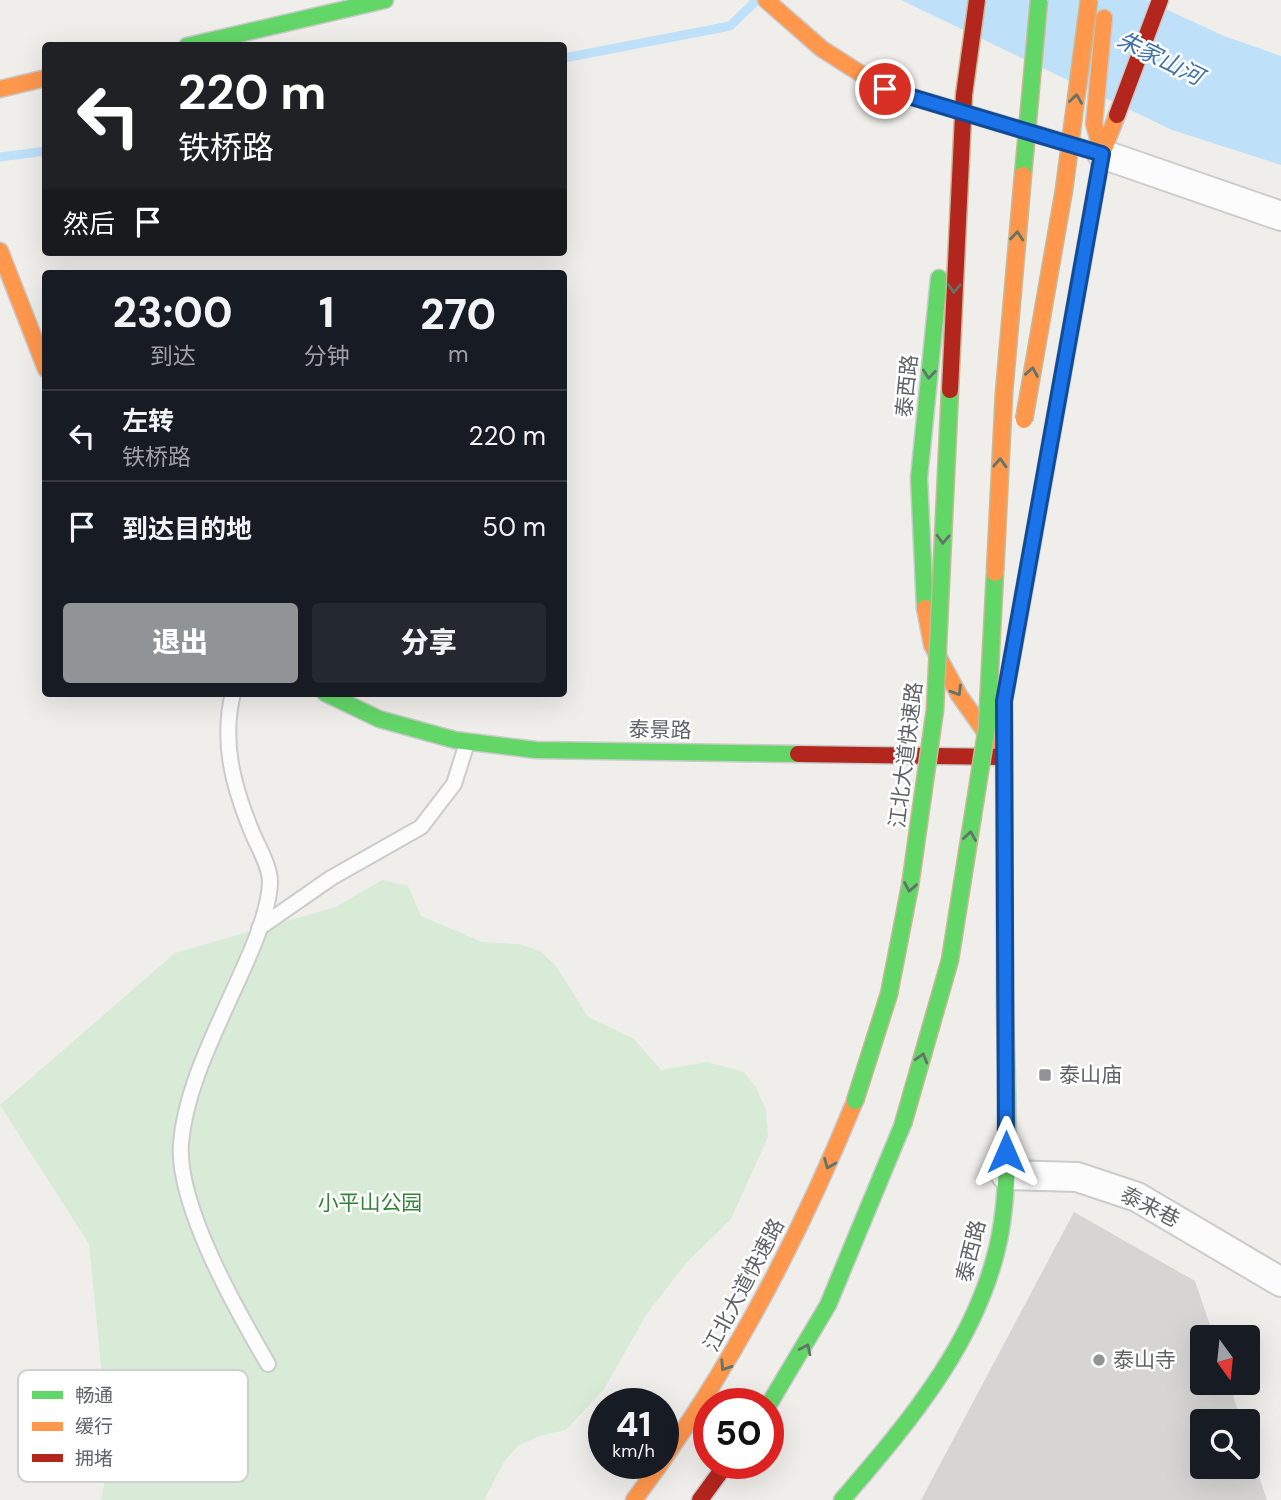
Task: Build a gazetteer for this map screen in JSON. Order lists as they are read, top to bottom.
{
  "streets": {
    "main road": ["泰西路", "泰景路", "江北大道快速路"],
    "street": ["泰来巷"]
  },
  "crossings": [
    ["泰西路", "泰景路"],
    ["泰西路", "江北大道快速路"],
    ["泰西路", "泰来巷"]
  ],
  "water": ["朱家山河"],
  "parks": ["小平山公园"],
  "places": {
    "transit": ["泰山庙"],
    "other": ["泰山寺"]
  },
  "legend": ["畅通", "缓行", "拥堵"],
  "north": "bottom",
  "page": {
    "turn": ["220 m", "铁桥路"],
    "then": "然后",
    "eta": [
      "23:00",
      "到达",
      "1",
      "分钟",
      "270",
      "m"
    ],
    "list": [
      {
        "name": "左转",
        "note": "铁桥路",
        "value": "220 m"
      },
      {
        "name": "到达目的地",
        "value": "50 m"
      }
    ],
    "buttons": ["退出", "分享"],
    "speed": "41 km/h",
    "limit": "50"
  }
}
